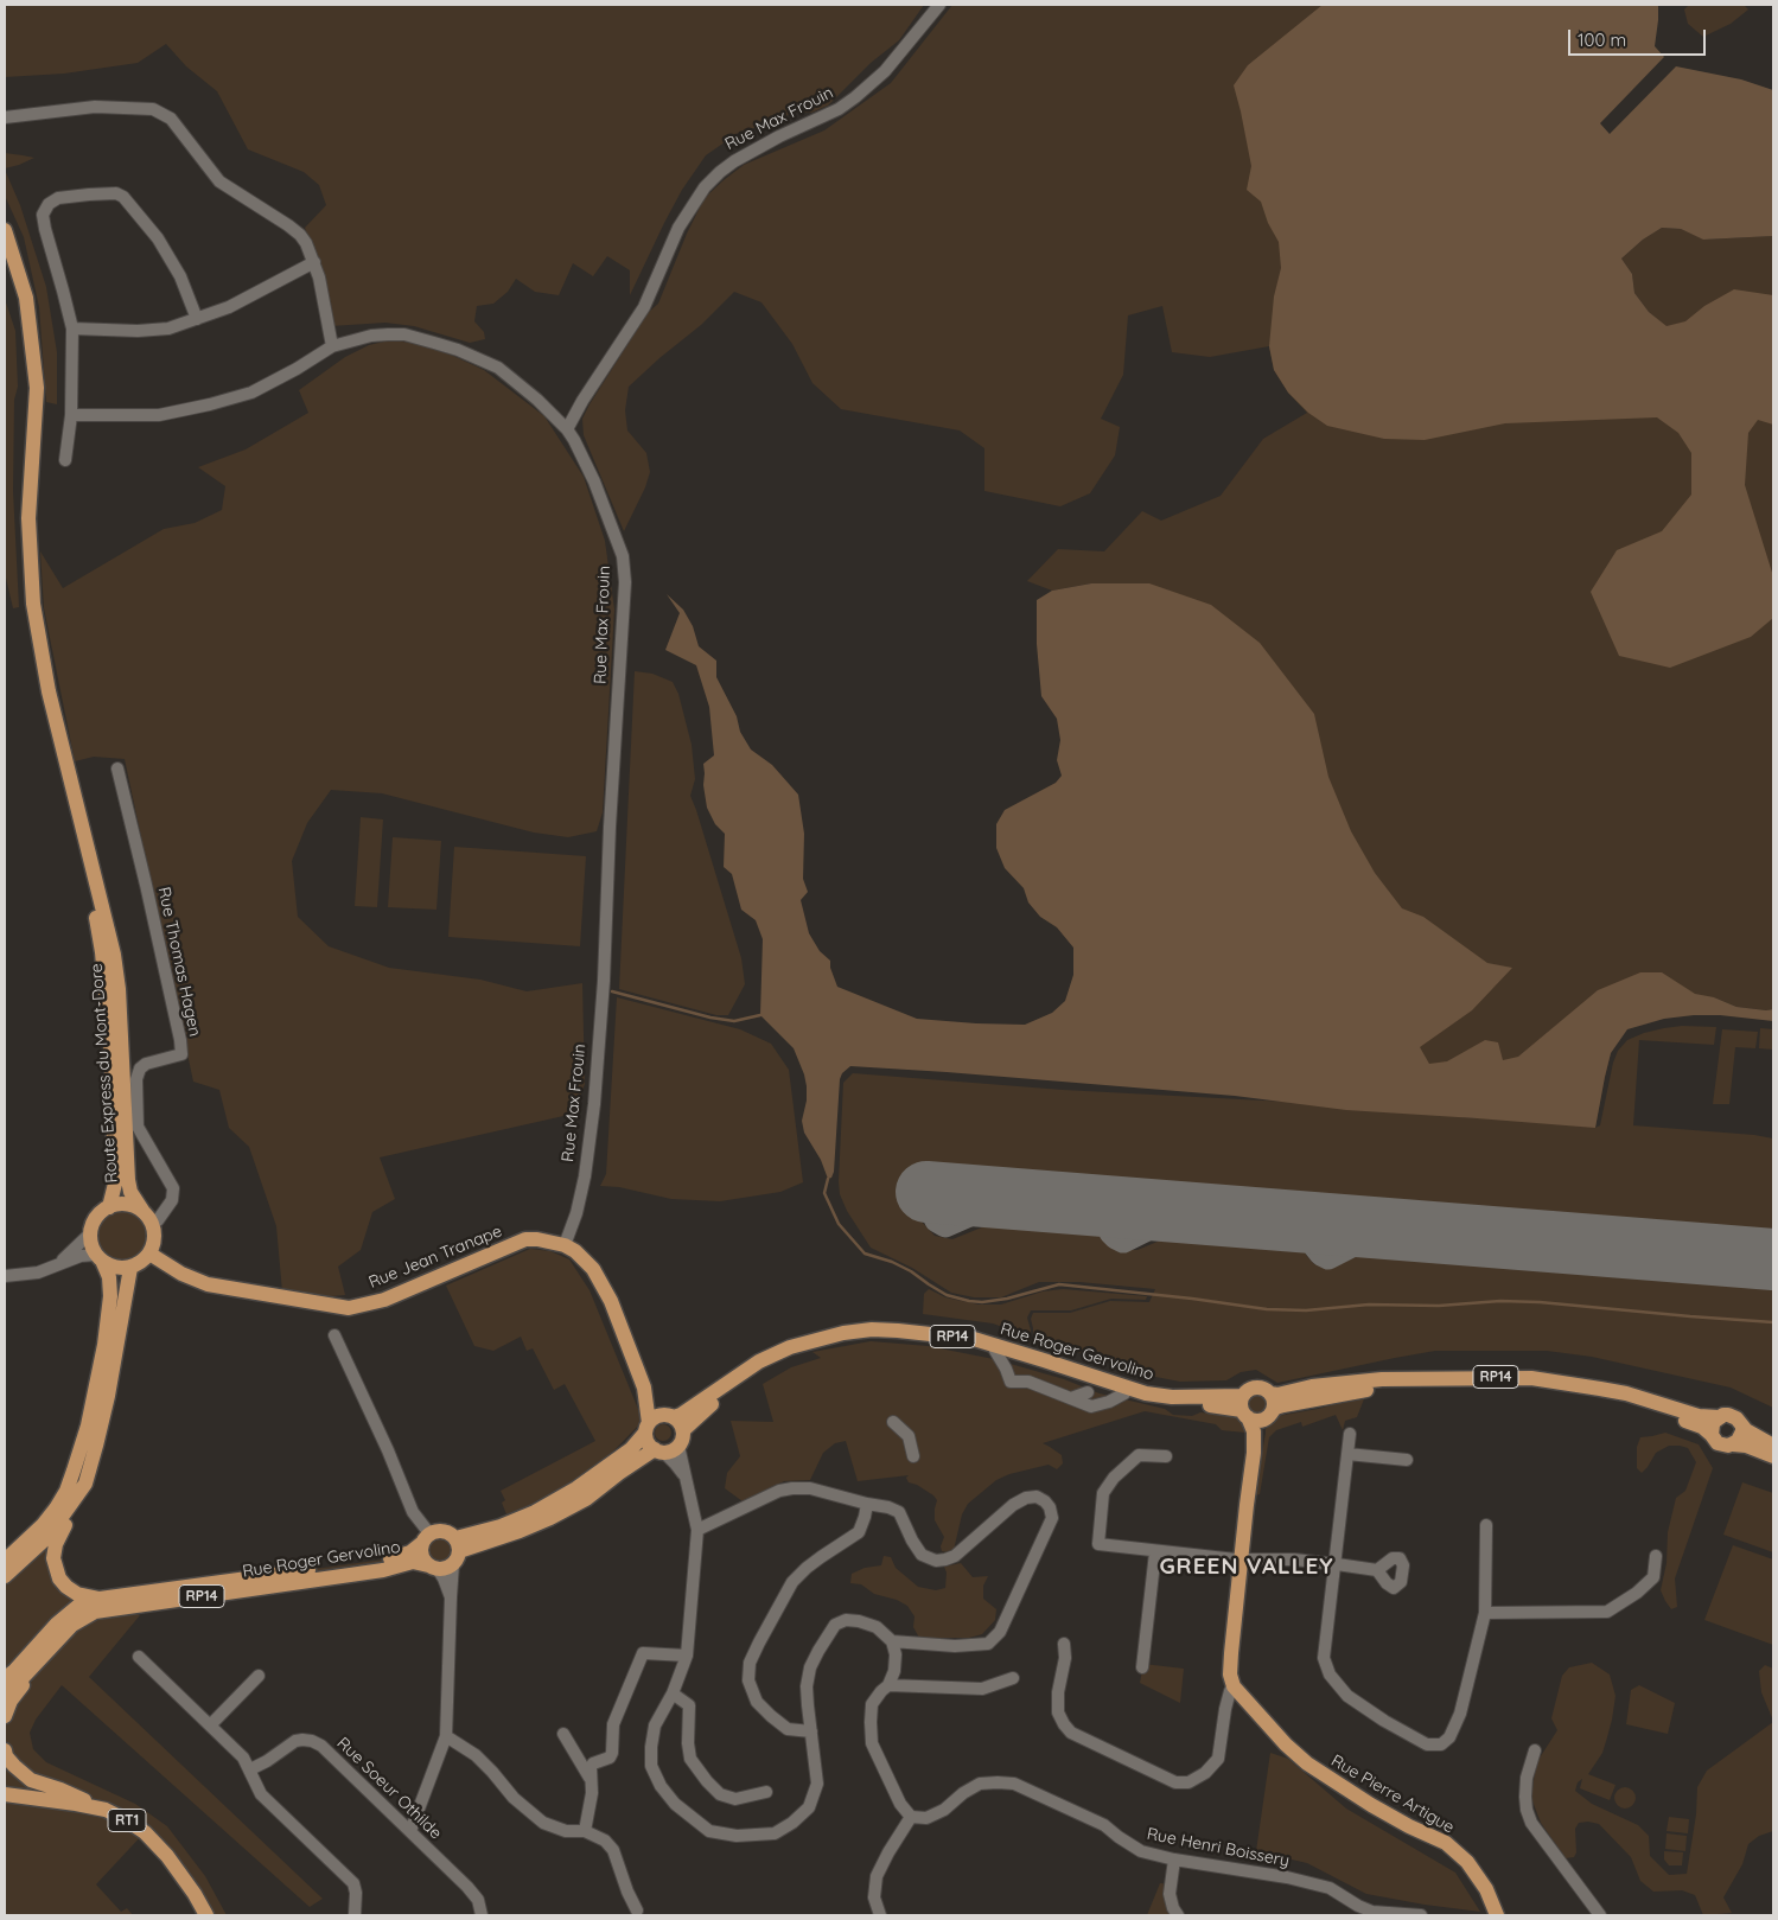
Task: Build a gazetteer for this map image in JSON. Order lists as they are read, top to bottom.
{
  "streets": {
    "main road": [
      "Route Express du Mont-Dore",
      "Rue Jean Tranape",
      "RP14",
      "Rue Roger Gervolino",
      "Rue Pierre Artigue",
      "RT1"
    ],
    "street": [
      "Rue Max Frouin",
      "Rue Thomas Hagen",
      "Rue Soeur Othilde",
      "Rue Henri Boissery"
    ]
  },
  "crossings": [
    ["Rue Max Frouin", "Rue Jean Tranape"],
    ["Rue Thomas Hagen", "Route Express du Mont-Dore"],
    ["Rue Thomas Hagen", "Rue Jean Tranape"],
    ["Route Express du Mont-Dore", "Rue Jean Tranape"],
    ["RP14", "Rue Roger Gervolino"]
  ],
  "districts": ["GREEN VALLEY"],
  "scale_bar": "100 m"
}
